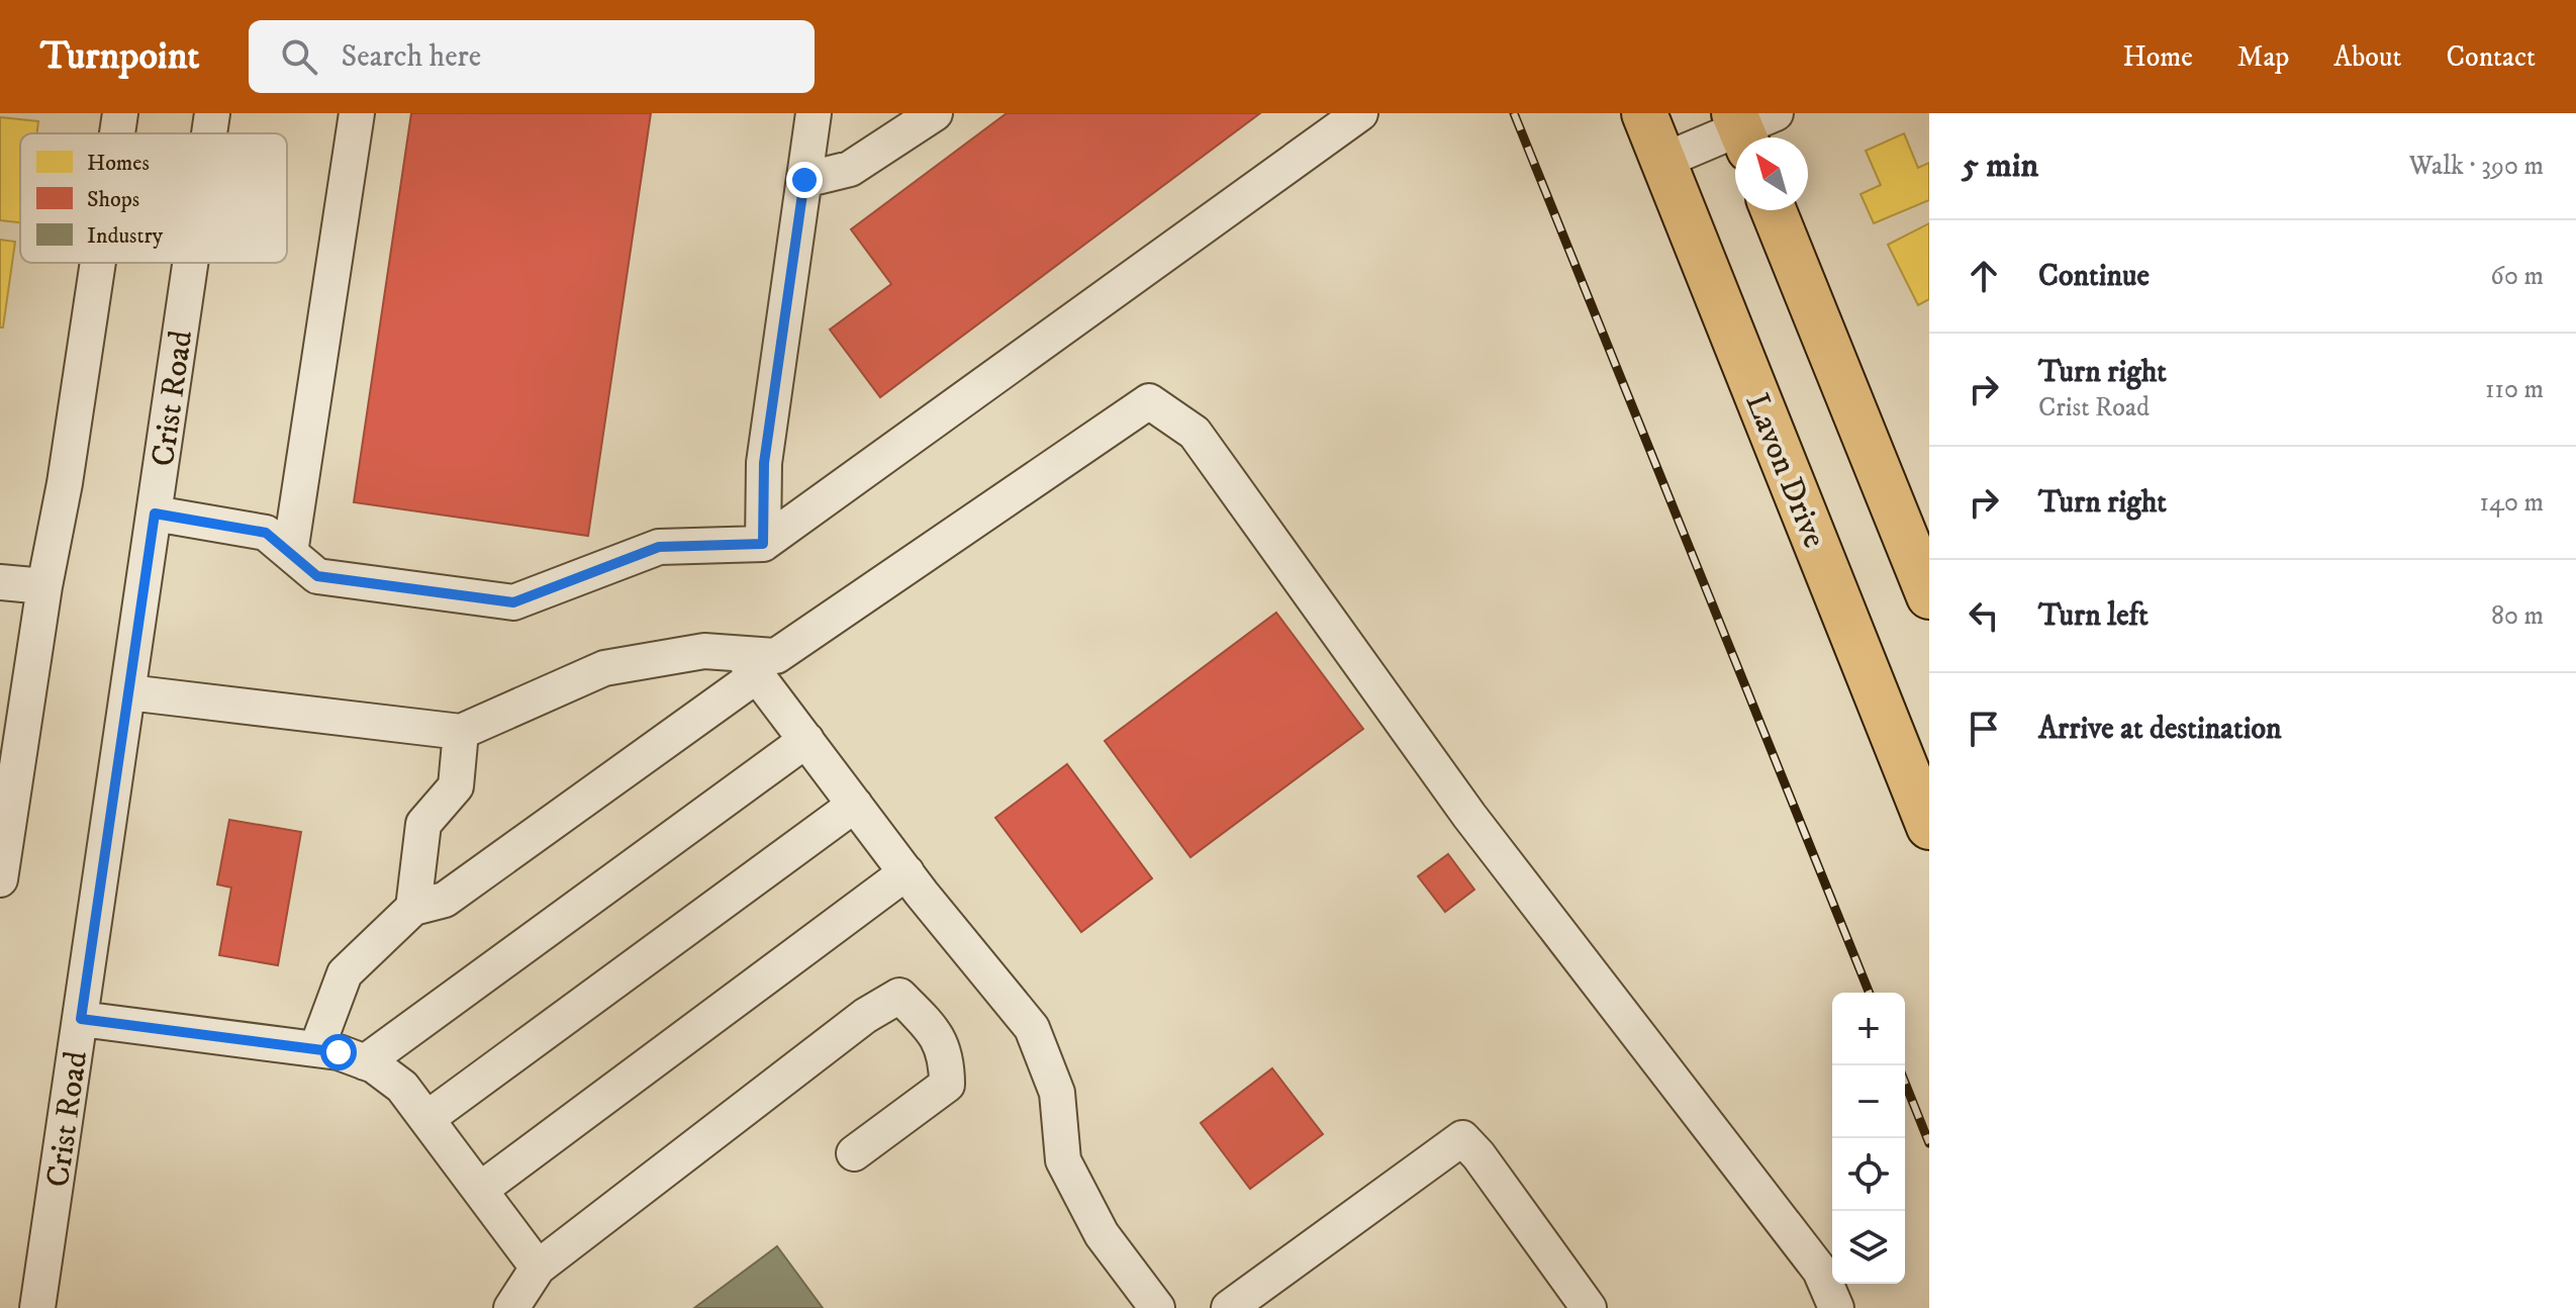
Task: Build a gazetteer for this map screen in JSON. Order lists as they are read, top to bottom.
{
  "streets": {
    "main road": ["Lavon Drive"],
    "street": ["Crist Road"]
  },
  "legend": ["Homes", "Shops", "Industry"],
  "north": "top left",
  "page": {
    "header": "Turnpoint",
    "search": "Search here",
    "nav": [
      "Home",
      "Map",
      "About",
      "Contact"
    ],
    "heading": ["5 min", "Walk · 390 m"],
    "list": [
      ["Continue", "60 m"],
      ["Turn right", "Crist Road", "110 m"],
      ["Turn right", "140 m"],
      ["Turn left", "80 m"],
      "Arrive at destination"
    ],
    "map_buttons": ["+", "−"]
  }
}
